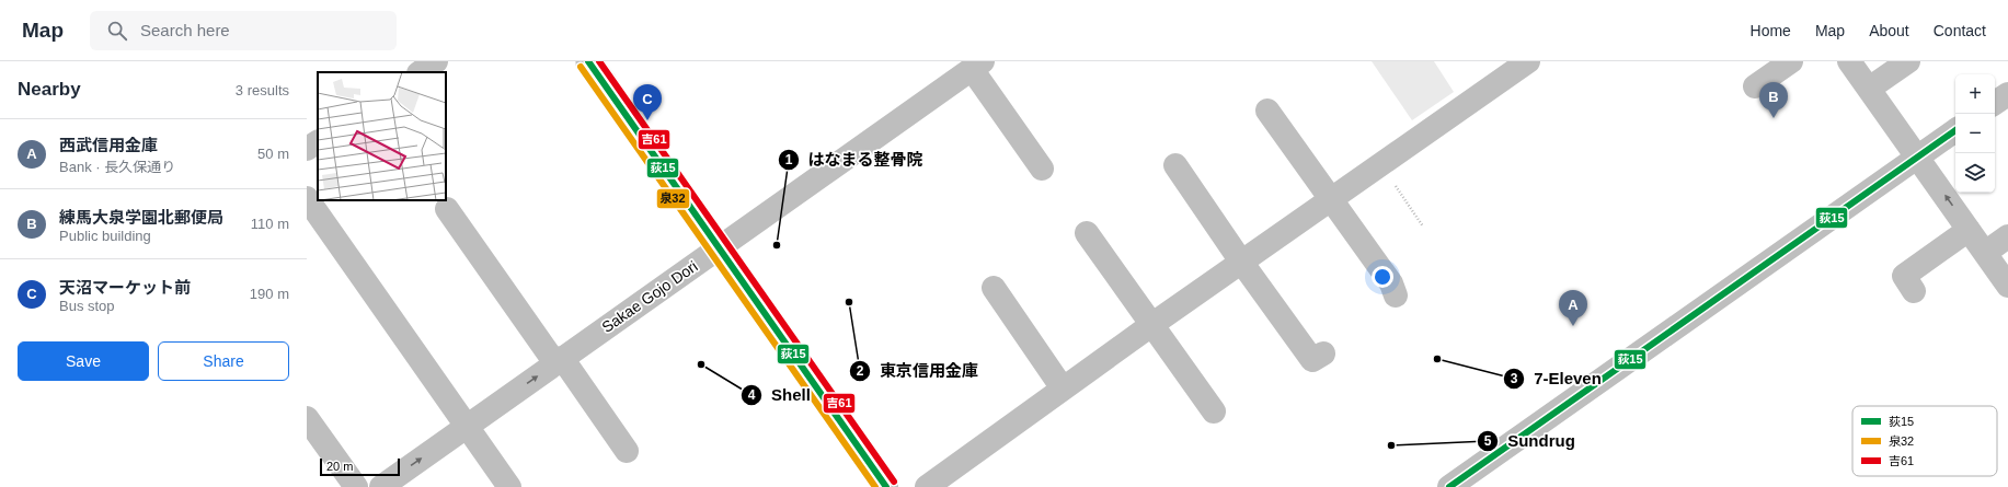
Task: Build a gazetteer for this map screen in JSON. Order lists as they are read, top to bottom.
{
  "streets": {
    "street": ["Sakae Gojo Dori"]
  },
  "places": [
    "はなまる整骨院",
    "東京信用金庫",
    "7-Eleven",
    "Shell",
    "Sundrug"
  ],
  "lines": ["transit line 荻15", "transit line 吉61", "transit line 泉32"],
  "legend": ["荻15", "泉32", "吉61"],
  "scale_bar": "20 m",
  "page": {
    "header": "Map",
    "search": "Search here",
    "nav": [
      "Home",
      "Map",
      "About",
      "Contact"
    ],
    "heading": ["Nearby", "3 results"],
    "map_buttons": ["+", "−"],
    "pins": ["B", "C", "A"],
    "list": [
      {
        "mark": "A",
        "name": "西武信用金庫",
        "note": "Bank · 長久保通り",
        "value": "50 m"
      },
      {
        "mark": "B",
        "name": "練馬大泉学園北郵便局",
        "note": "Public building",
        "value": "110 m"
      },
      {
        "mark": "C",
        "name": "天沼マーケット前",
        "note": "Bus stop",
        "value": "190 m"
      }
    ],
    "buttons": ["Save", "Share"],
    "scale": "20 m"
  }
}
